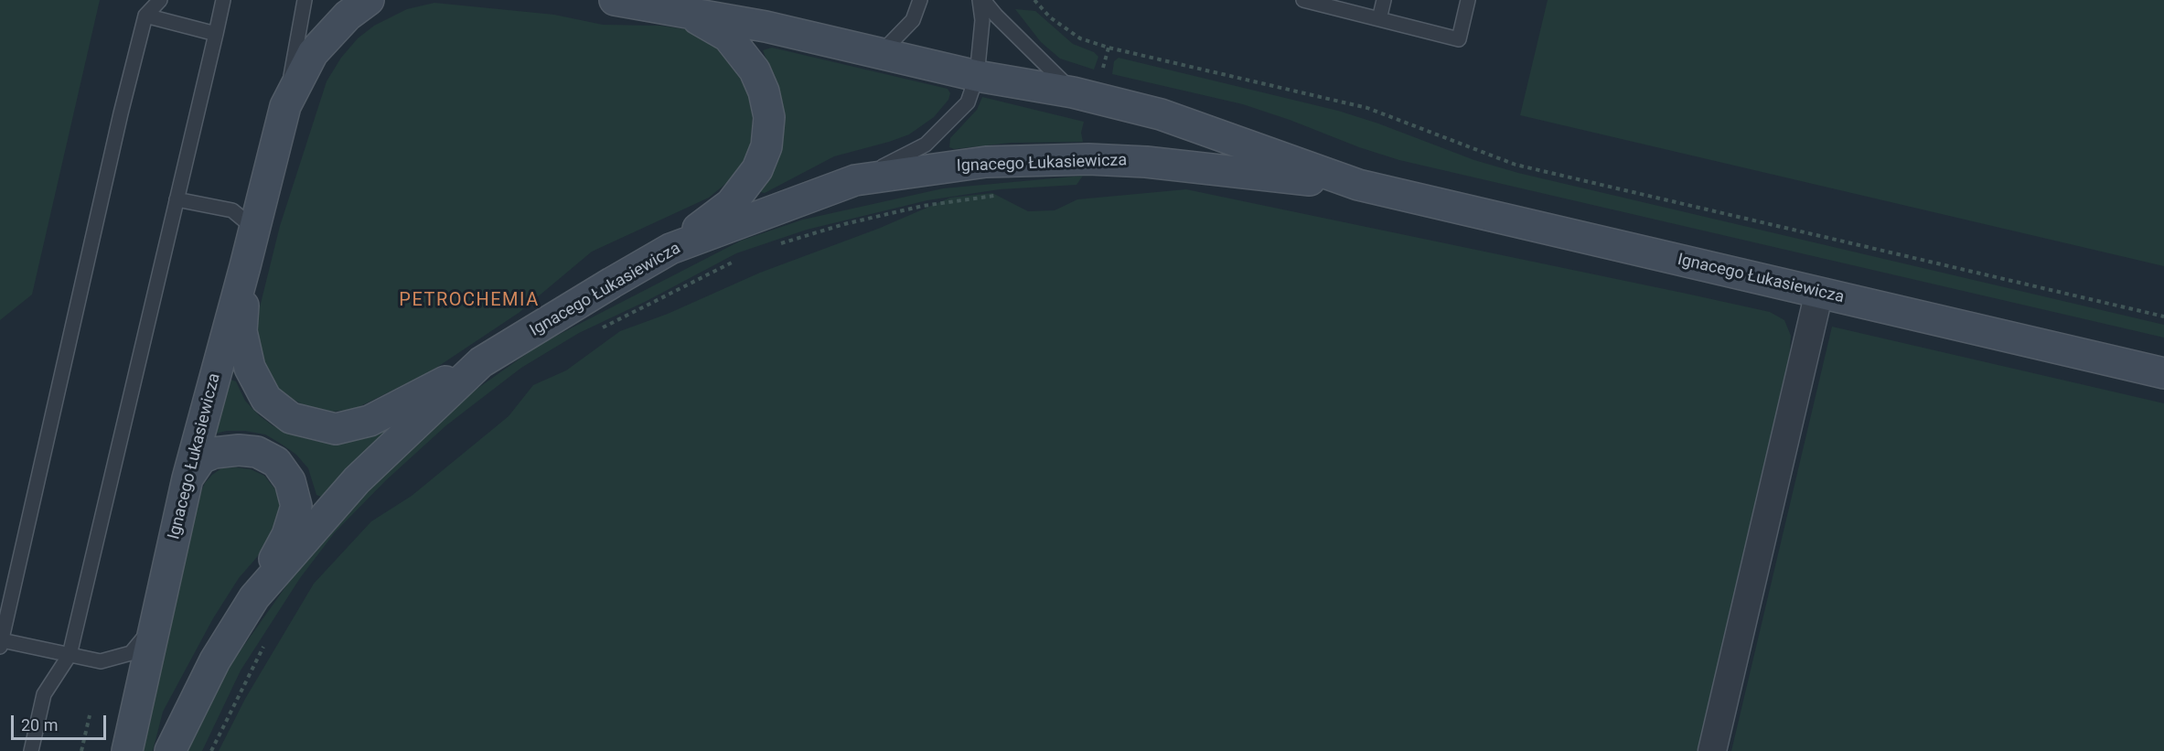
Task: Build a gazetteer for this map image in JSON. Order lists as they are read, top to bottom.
{
  "streets": {
    "main road": ["Ignacego Łukasiewicza"]
  },
  "districts": ["PETROCHEMIA"],
  "scale_bar": "20 m"
}
